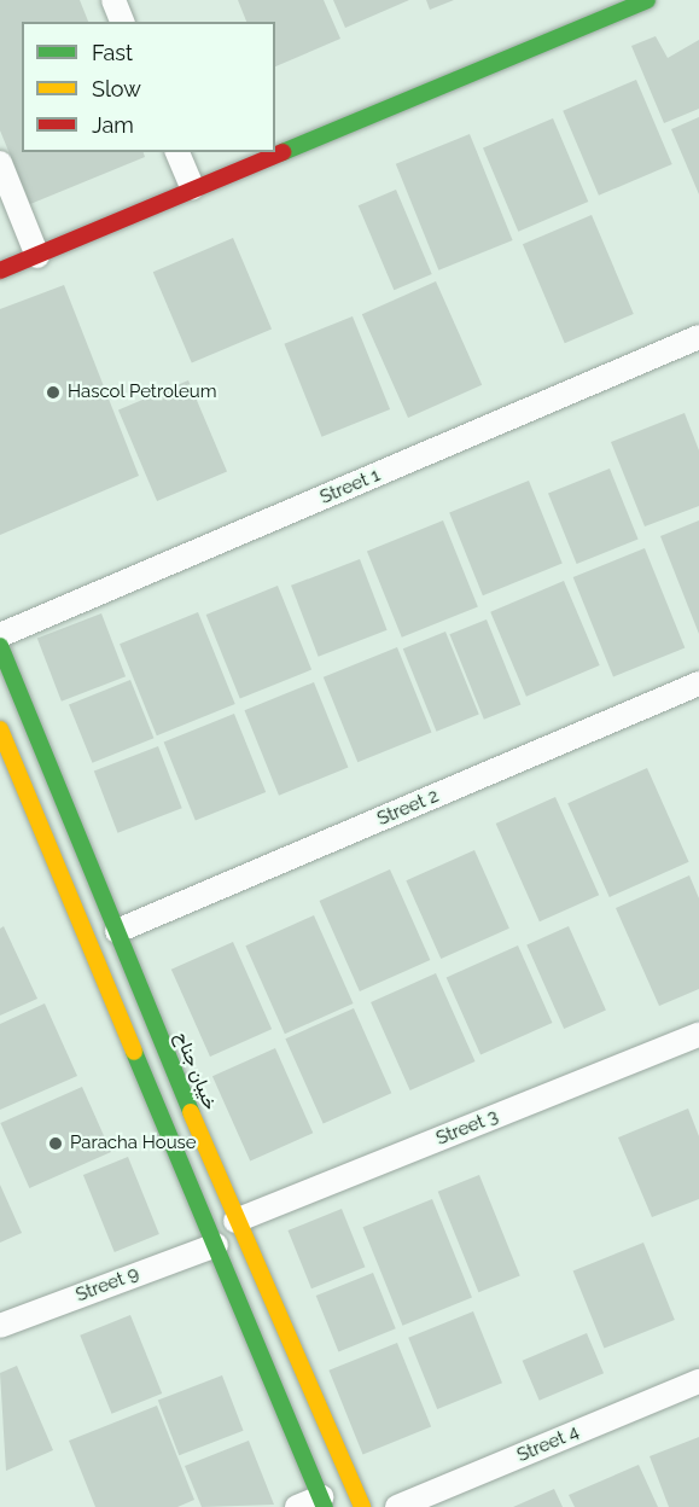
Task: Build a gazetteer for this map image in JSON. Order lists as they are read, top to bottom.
{
  "streets": {
    "main road": ["خیبان جناح"],
    "street": [
      "Street 1",
      "Street 2",
      "Street 3",
      "Street 9",
      "Street 4"
    ]
  },
  "crossings": [
    ["Street 2", "خیبان جناح"],
    ["خیبان جناح", "Street 3"]
  ],
  "places": ["Hascol Petroleum", "Paracha House"],
  "legend": ["Fast", "Slow", "Jam"]
}
